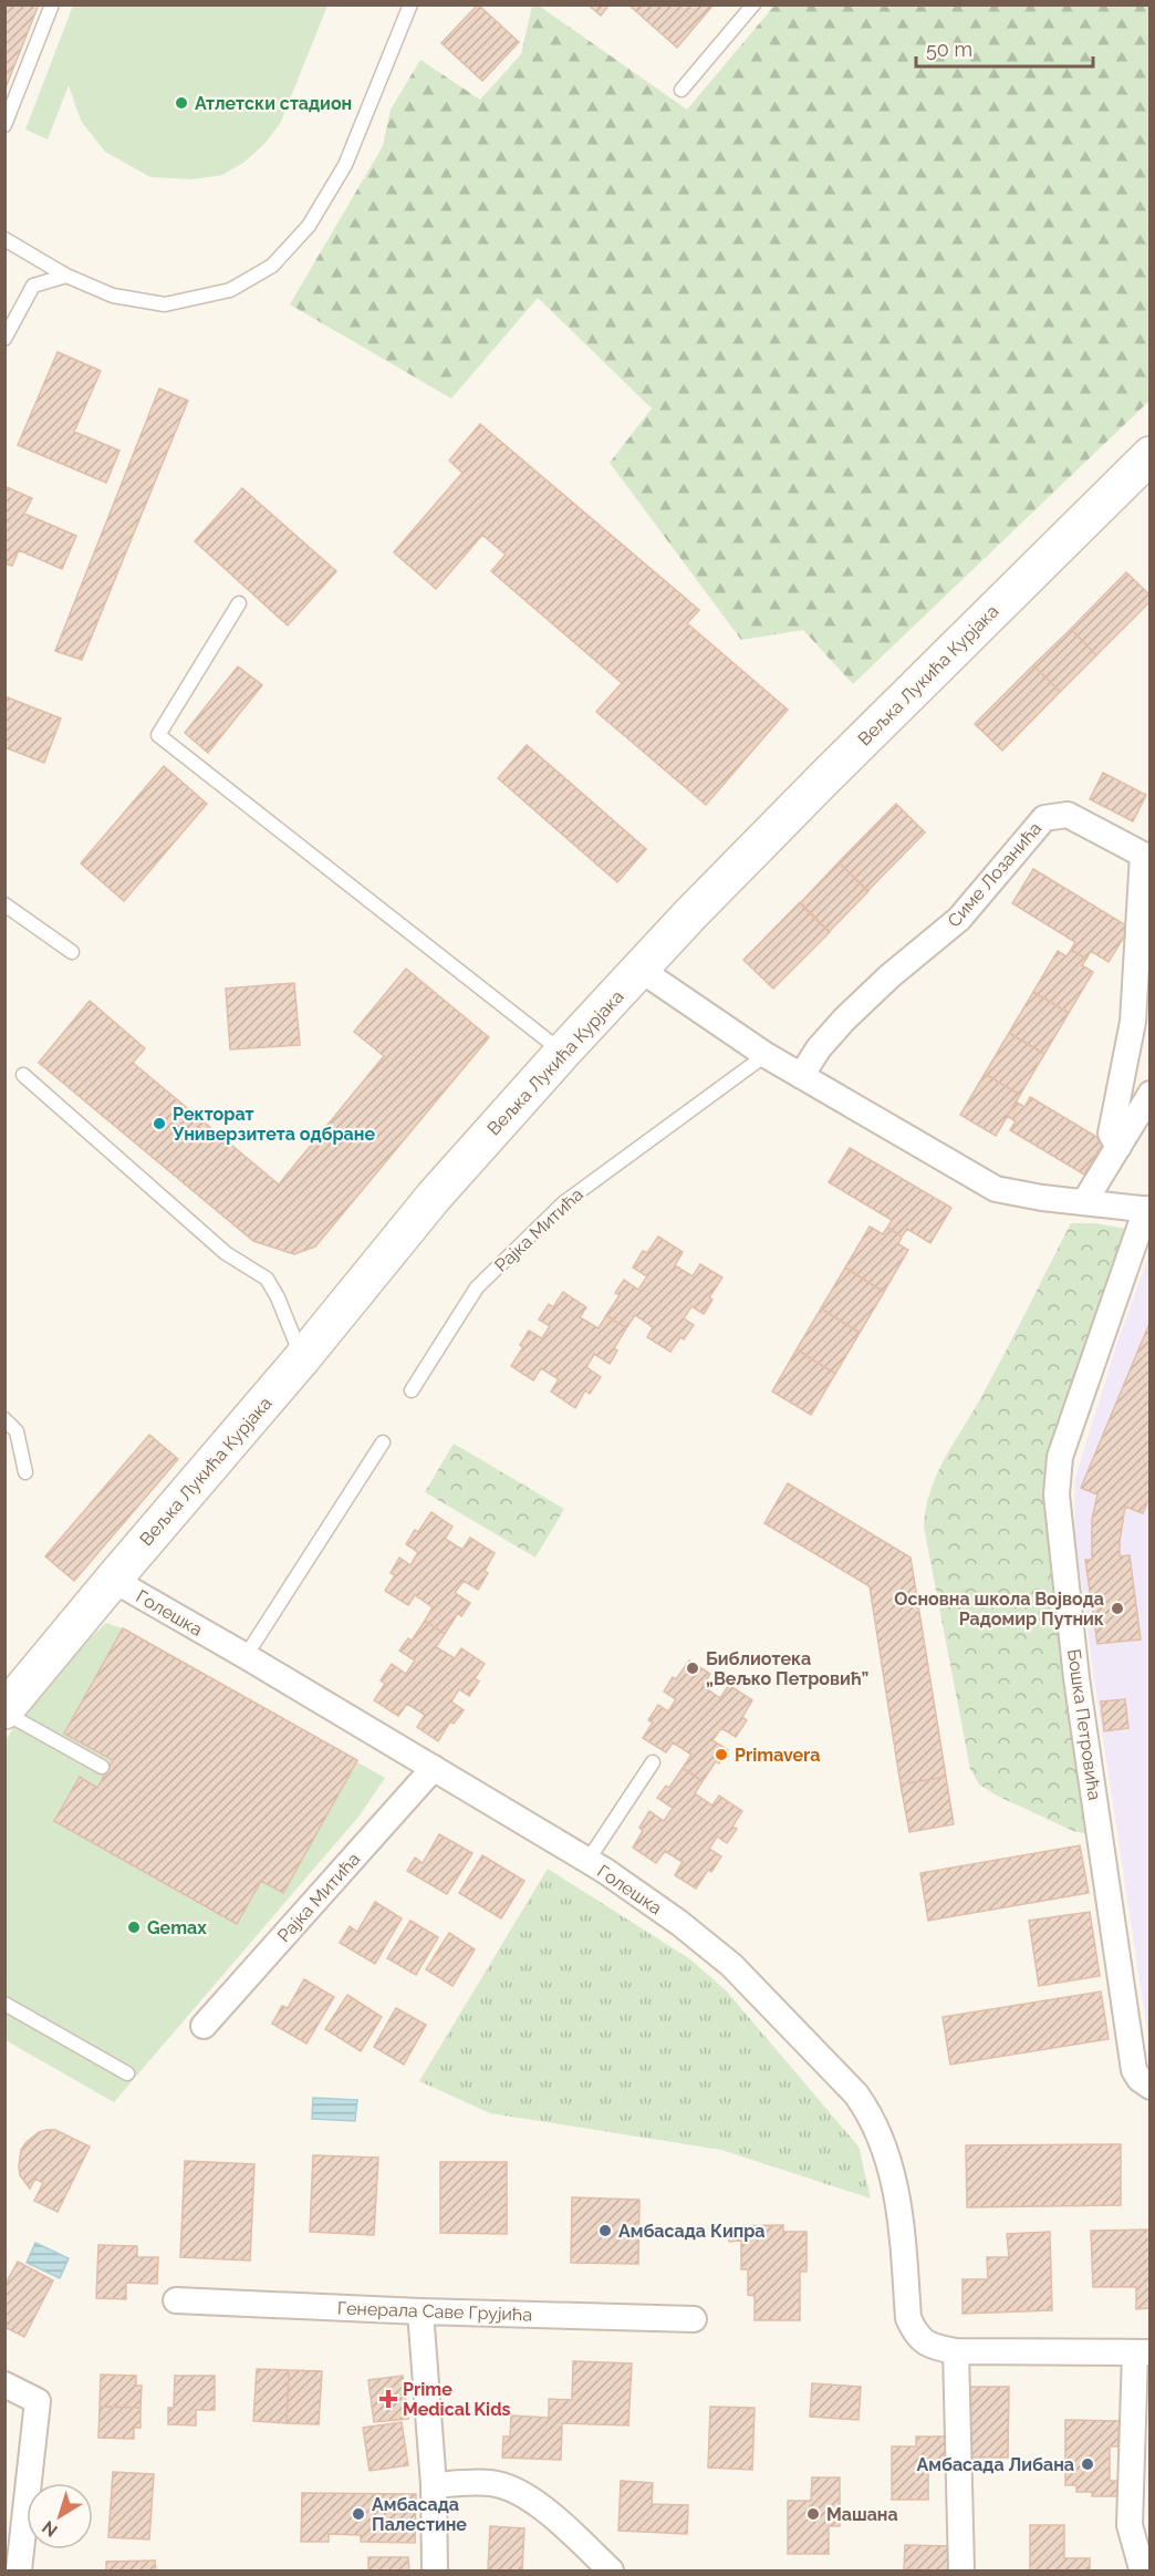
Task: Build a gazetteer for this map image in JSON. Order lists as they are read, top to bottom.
{
  "streets": {
    "street": [
      "Вељка Лукића Курјака",
      "Симе Лозанића",
      "Рајка Митића",
      "Голешка",
      "Бошка Петровића",
      "Генерала Саве Грујића"
    ]
  },
  "crossings": [
    ["Вељка Лукића Курјака", "Голешка"],
    ["Рајка Митића", "Голешка"]
  ],
  "places": {
    "other": [
      "Атлетски стадион",
      "Ректорат Универзитета одбране",
      "Основна школа Војвода Радомир Путник",
      "Библиотека „Вељко Петровић”",
      "Primavera",
      "Gemax",
      "Амбасада Кипра",
      "Амбасада Либана",
      "Амбасада Палестине",
      "Машана"
    ],
    "health": ["Prime Medical Kids"]
  },
  "scale_bar": "50 m",
  "north": "bottom left"
}
